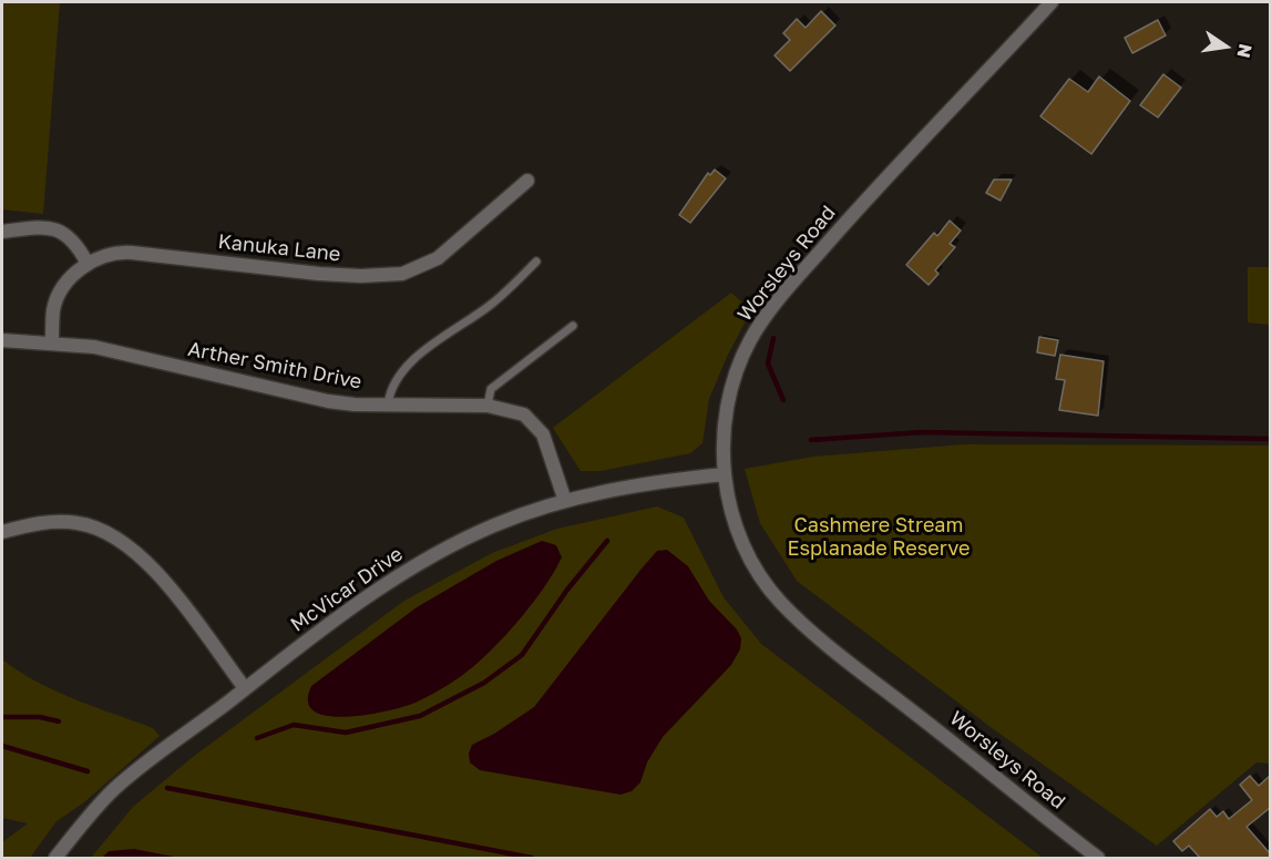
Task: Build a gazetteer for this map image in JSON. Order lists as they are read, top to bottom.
{
  "streets": {
    "street": [
      "Kanuka Lane",
      "Worsleys Road",
      "Arther Smith Drive",
      "McVicar Drive"
    ]
  },
  "crossings": [
    ["Kanuka Lane", "Arther Smith Drive"],
    ["Worsleys Road", "McVicar Drive"],
    ["Arther Smith Drive", "McVicar Drive"]
  ],
  "parks": ["Cashmere Stream Esplanade Reserve"],
  "north": "right"
}
